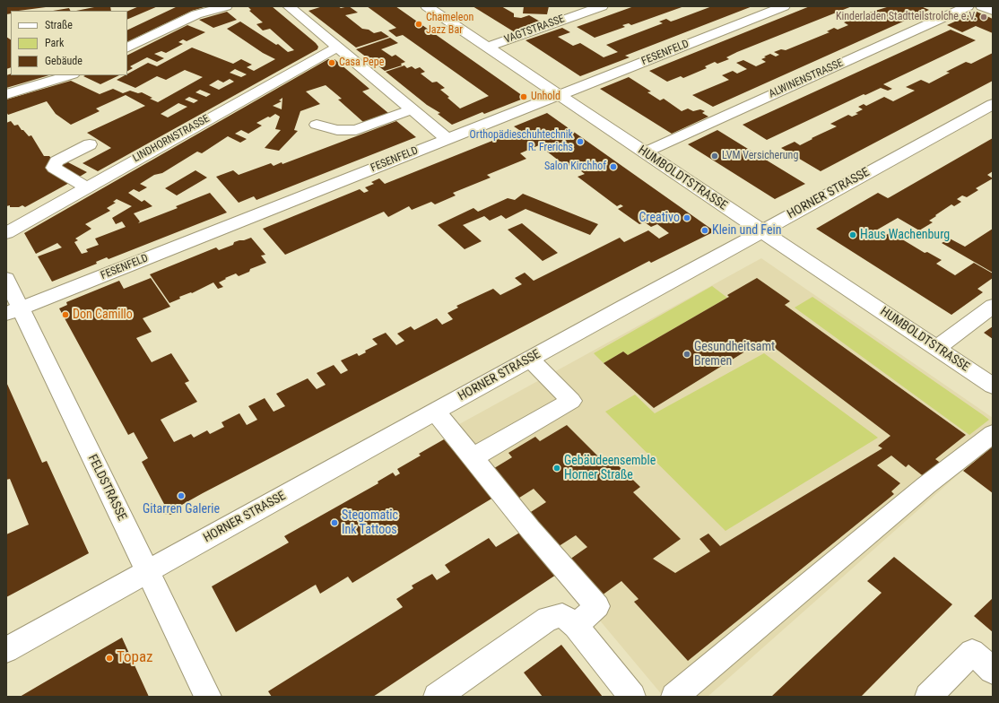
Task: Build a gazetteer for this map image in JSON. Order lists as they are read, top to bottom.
{
  "streets": {
    "street": [
      "VAGTSTRASSE",
      "FESENFELD",
      "ALWINENSTRASSE",
      "LINDHORNSTRASSE",
      "HUMBOLDTSTRASSE",
      "HORNER STRASSE",
      "FELDSTRASSE"
    ]
  },
  "crossings": [
    ["VAGTSTRASSE", "HUMBOLDTSTRASSE"],
    ["FESENFELD", "HUMBOLDTSTRASSE"],
    ["FESENFELD", "FELDSTRASSE"],
    ["ALWINENSTRASSE", "HUMBOLDTSTRASSE"],
    ["HUMBOLDTSTRASSE", "HORNER STRASSE"],
    ["HORNER STRASSE", "FELDSTRASSE"]
  ],
  "places": [
    "Kinderladen Stadtteilstrolche e.V.",
    "Chameleon Jazz Bar",
    "Casa Pepe",
    "Unhold",
    "Orthopädieschuhtechnik R. Frerichs",
    "LVM Versicherung",
    "Salon Kirchhof",
    "Creativo",
    "Klein und Fein",
    "Haus Wachenburg",
    "Don Camillo",
    "Gesundheitsamt Bremen",
    "Gebäudeensemble Horner Straße",
    "Gitarren Galerie",
    "Stegomatic Ink Tattoos",
    "Topaz"
  ],
  "legend": ["Straße", "Park", "Gebäude"]
}
